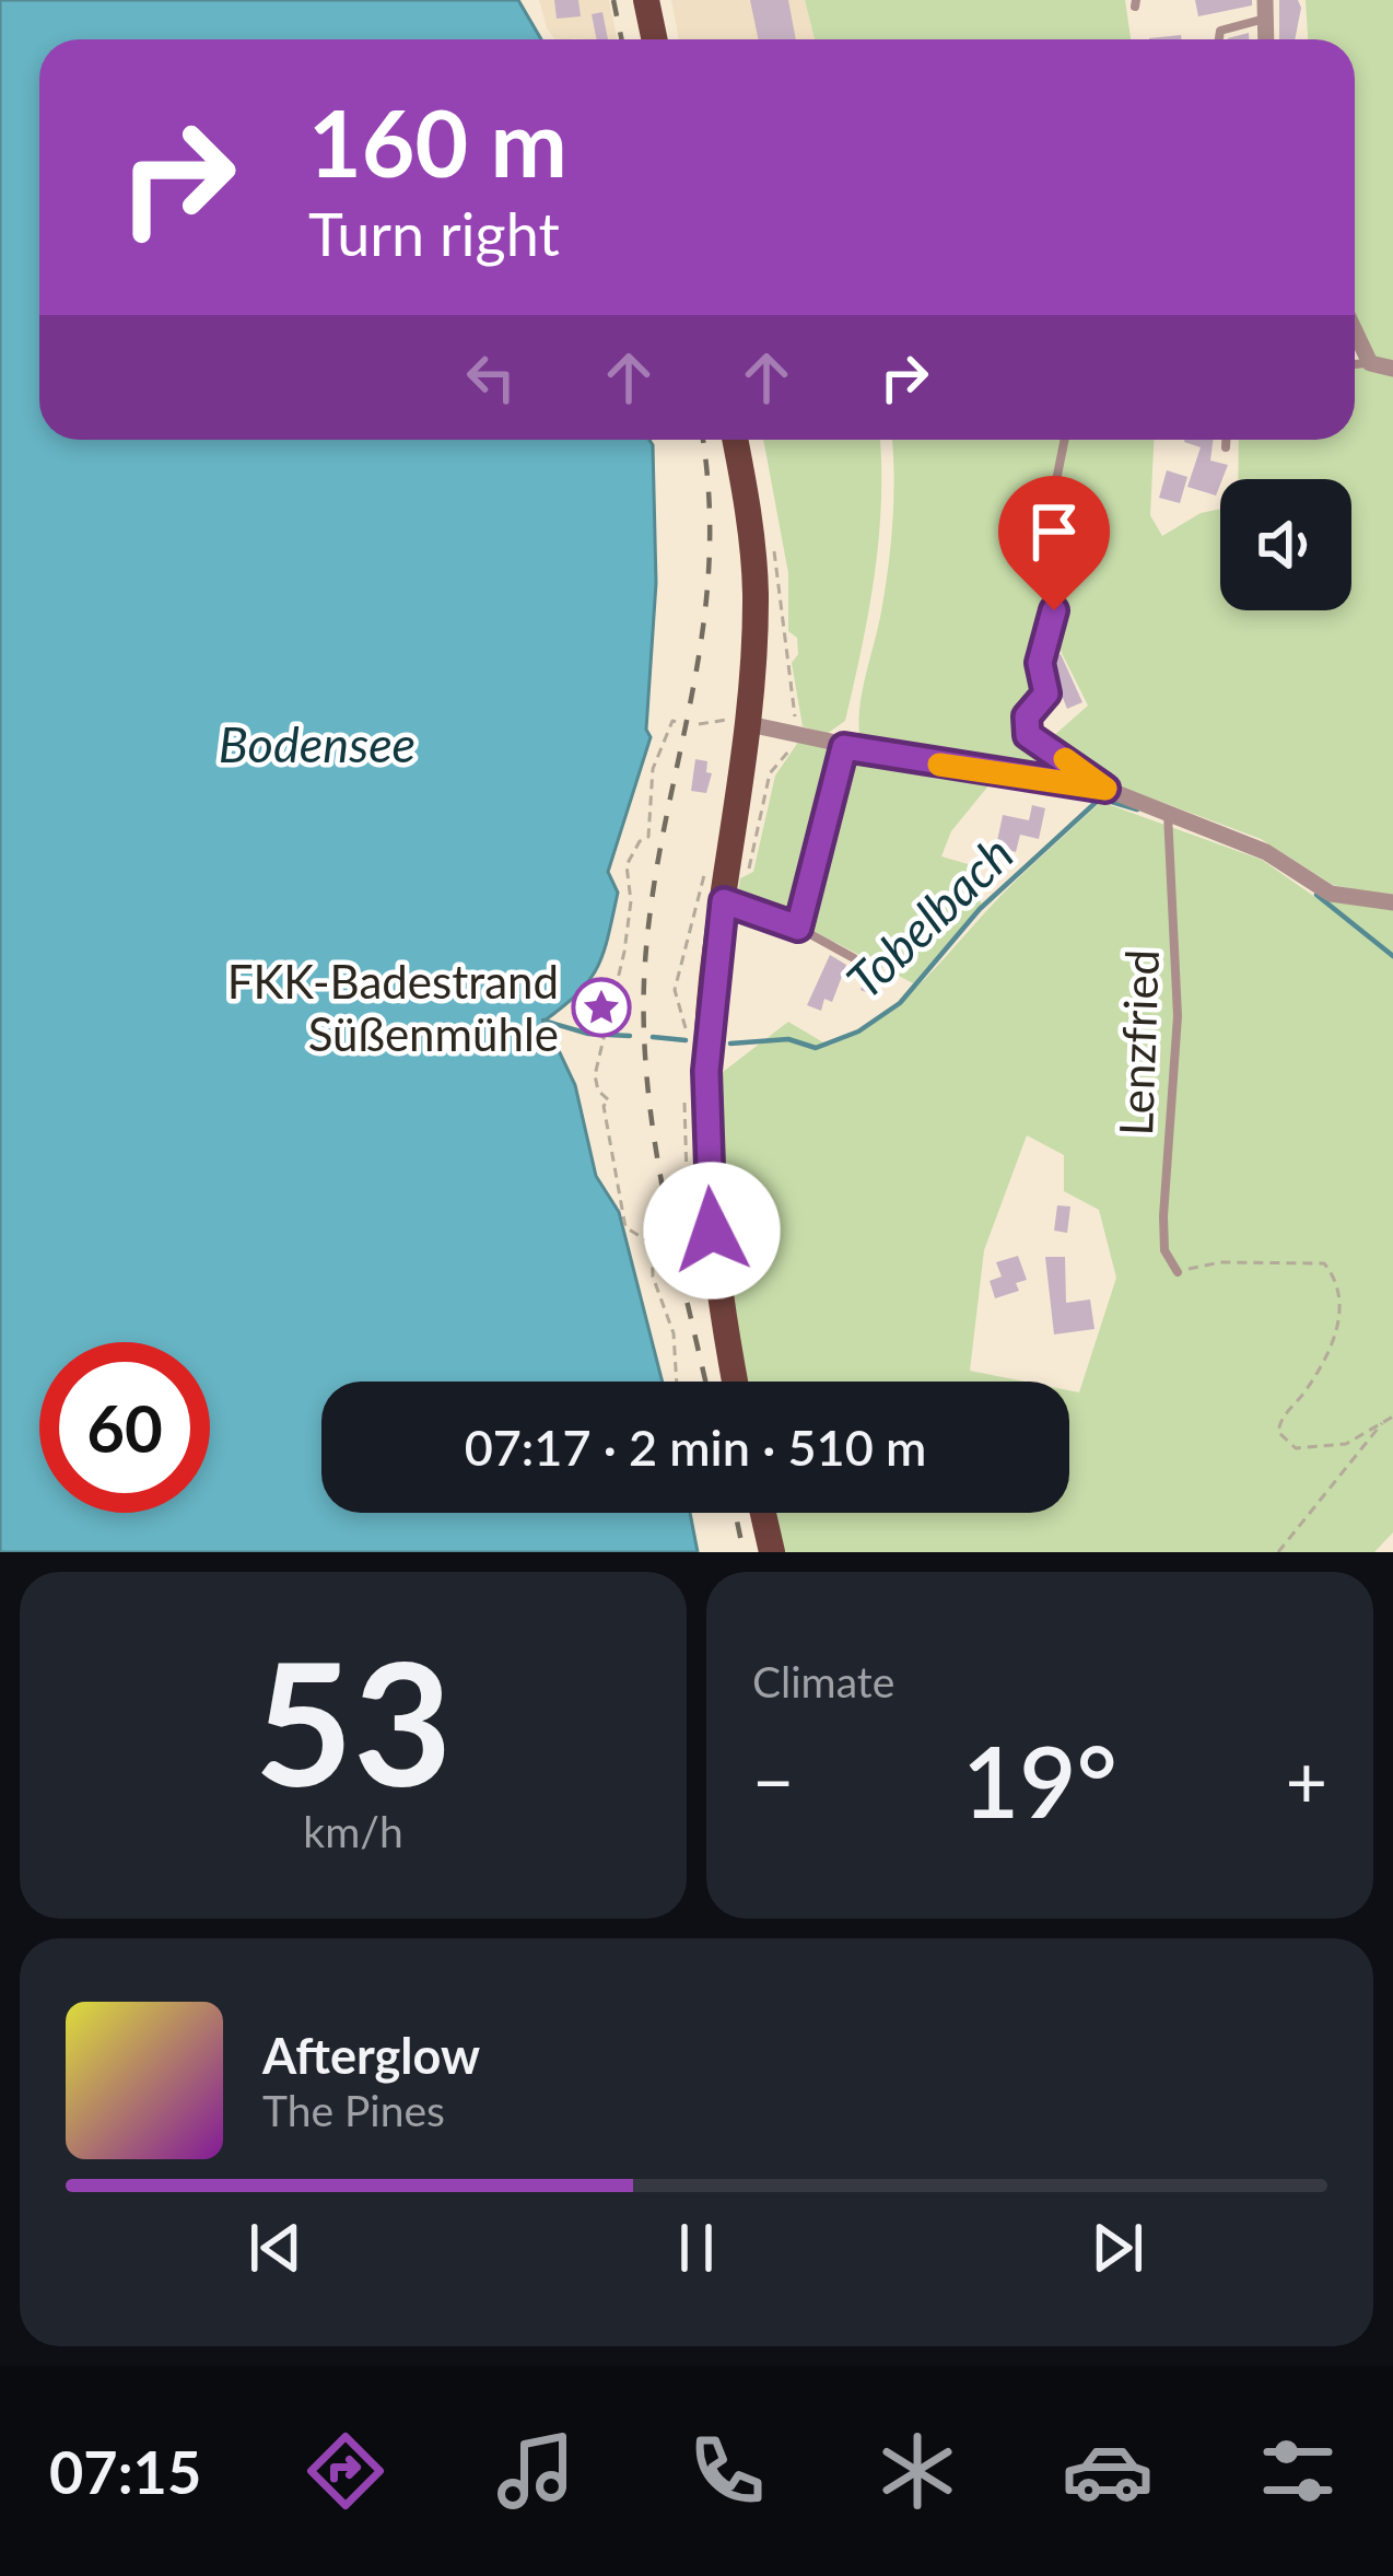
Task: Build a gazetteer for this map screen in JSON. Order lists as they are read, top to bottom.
{
  "streets": {
    "lane": ["Lenzfried"]
  },
  "water": ["Bodensee", "Tobelbach"],
  "places": {
    "place": ["FKK-Badestrand Süßenmühle"]
  },
  "page": {
    "turn": ["160 m", "Turn right"],
    "limit": "60",
    "trip": "07:17 · 2 min · 510 m",
    "tile": [
      ["53", "km/h"],
      "Climate"
    ],
    "heat": ["−", "19°", "+"],
    "song": ["Afterglow", "The Pines"],
    "tabs": "07:15"
  }
}
